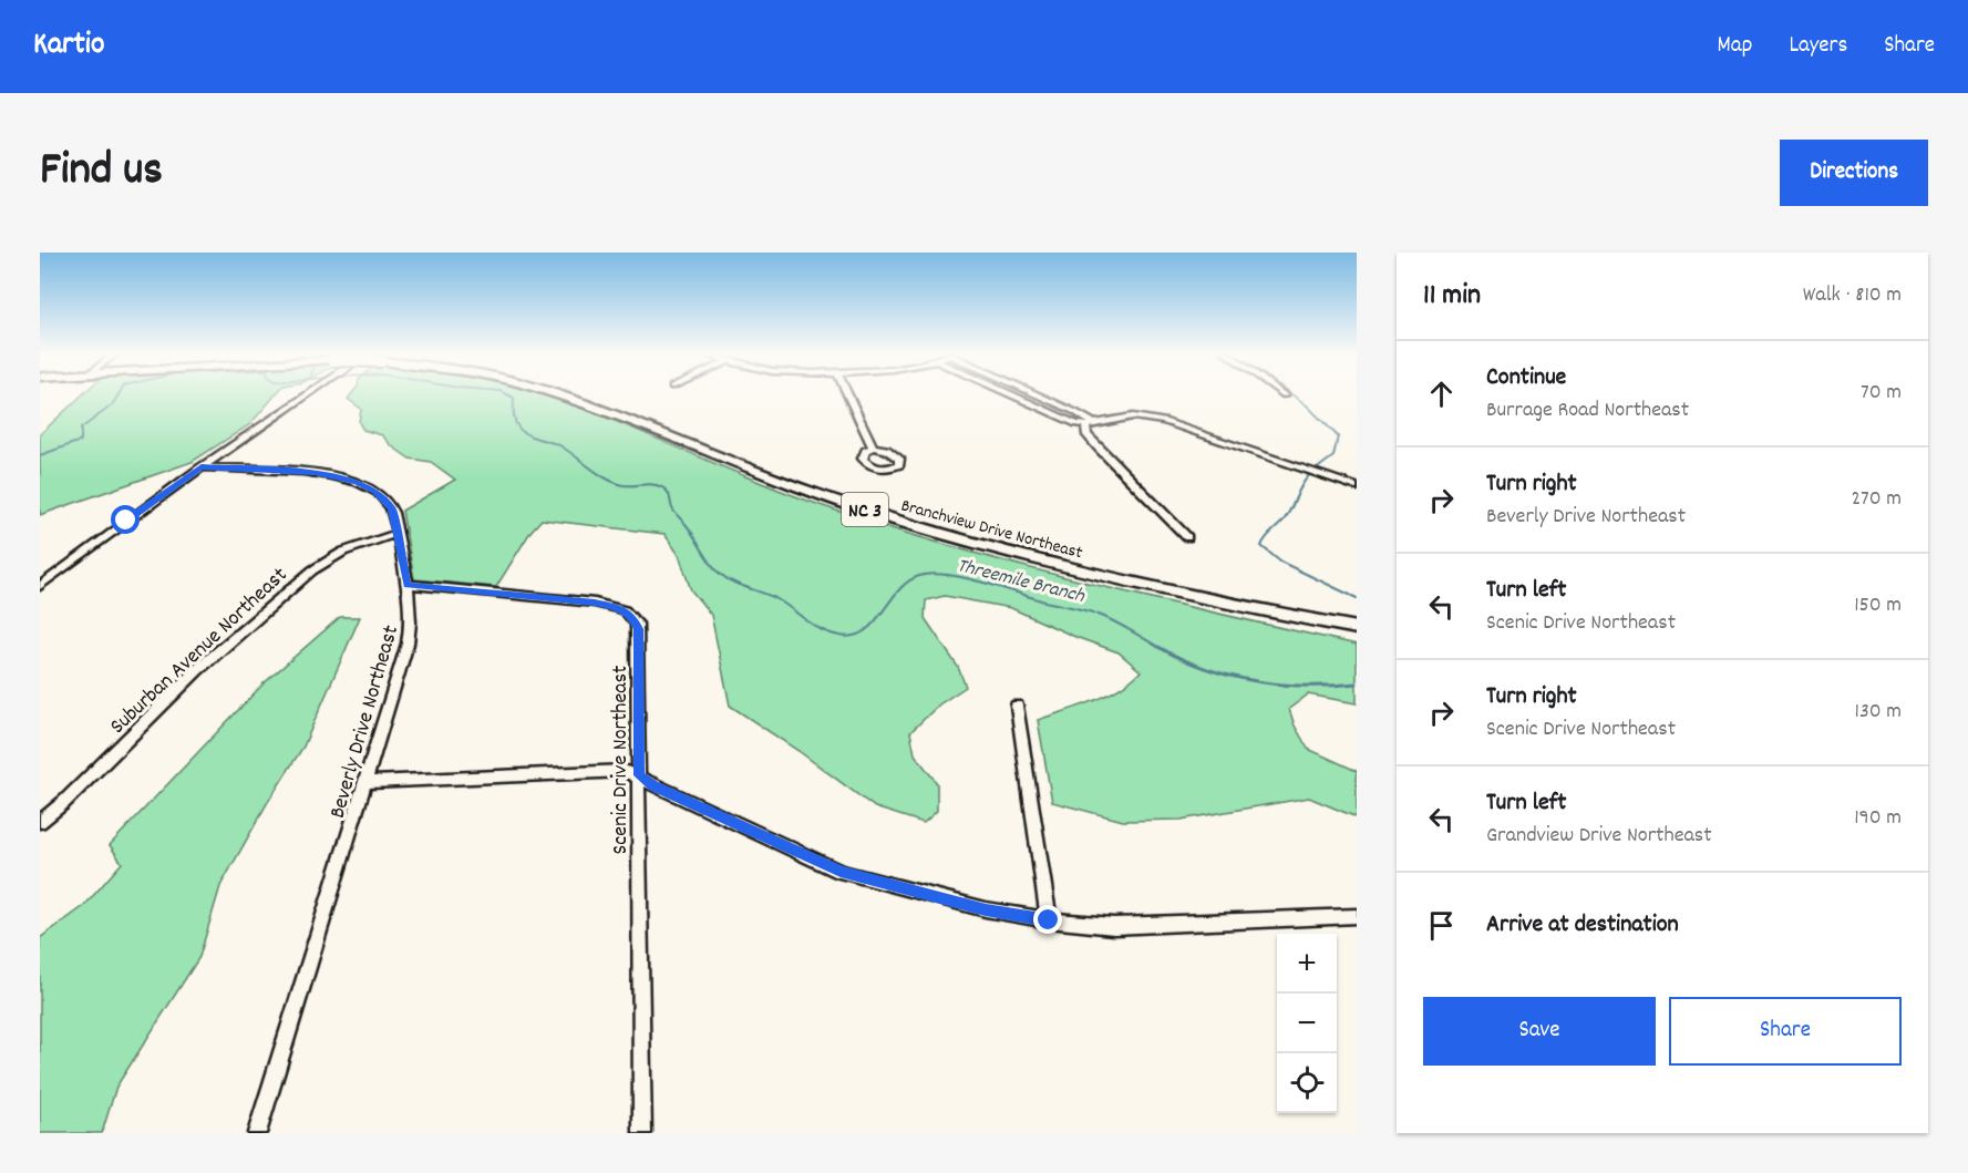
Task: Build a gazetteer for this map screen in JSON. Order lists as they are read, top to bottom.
{
  "streets": {
    "main road": ["NC 3", "Branchview Drive Northeast"],
    "street": ["Suburban Avenue Northeast", "Beverly Drive Northeast", "Scenic Drive Northeast"]
  },
  "crossings": [
    ["Suburban Avenue Northeast", "Beverly Drive Northeast"],
    ["Beverly Drive Northeast", "Scenic Drive Northeast"]
  ],
  "water": ["Threemile Branch"],
  "page": {
    "header": "Kartio",
    "nav": ["Map", "Layers", "Share"],
    "title": "Find us",
    "buttons": [
      "Directions",
      ["Save", "Share"]
    ],
    "heading": ["11 min", "Walk · 810 m"],
    "list": [
      ["Continue", "Burrage Road Northeast", "70 m"],
      ["Turn right", "Beverly Drive Northeast", "270 m"],
      ["Turn left", "Scenic Drive Northeast", "150 m"],
      ["Turn right", "Scenic Drive Northeast", "130 m"],
      ["Turn left", "Grandview Drive Northeast", "190 m"],
      "Arrive at destination"
    ],
    "map_buttons": ["+", "−"]
  }
}
